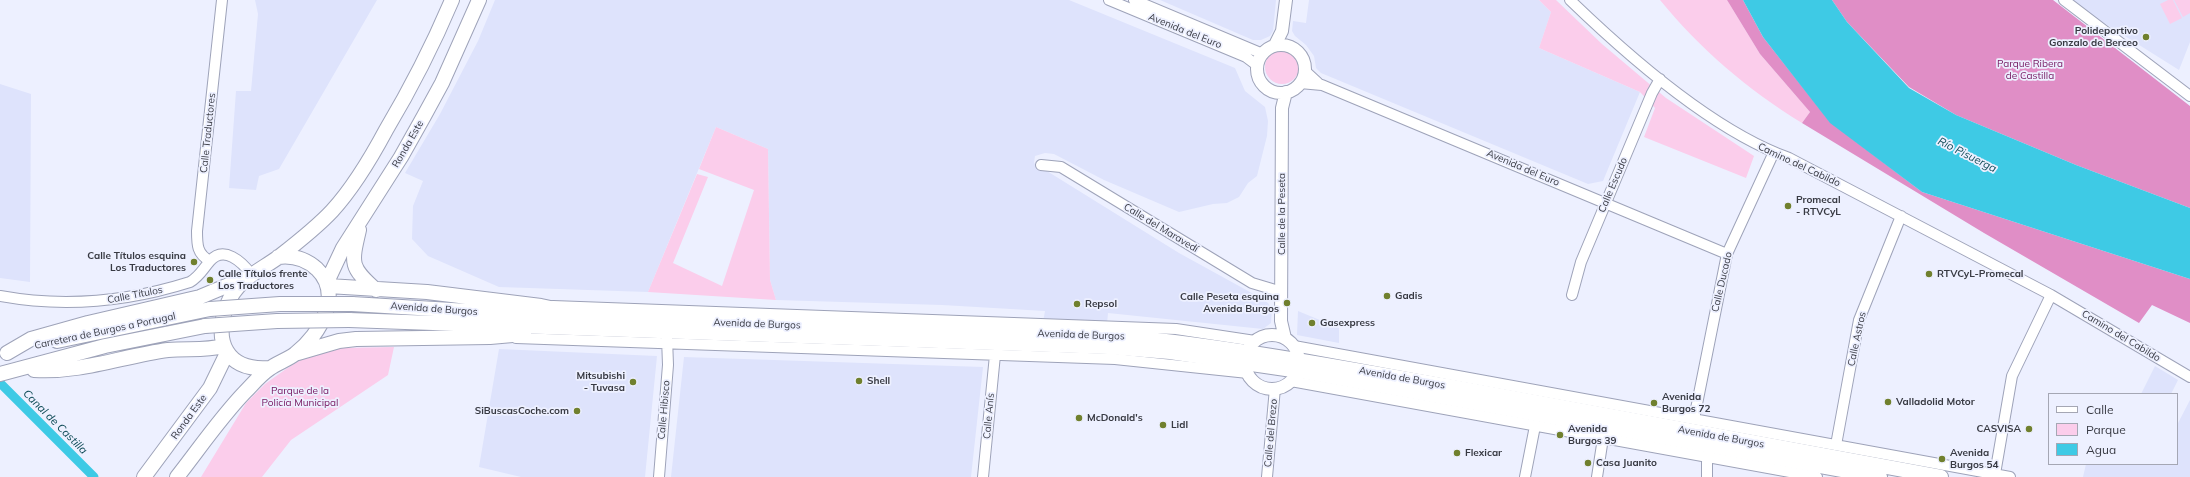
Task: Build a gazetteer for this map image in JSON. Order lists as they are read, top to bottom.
{
  "streets": {
    "highway": ["Ronda Este", "Avenida de Burgos", "Carretera de Burgos a Portugal"],
    "main road": ["Calle de la Peseta"],
    "street": [
      "Avenida del Euro",
      "Calle Traductores",
      "Camino del Cabildo",
      "Calle Escudo",
      "Calle del Maravedí",
      "Calle Ducado",
      "Calle Títulos",
      "Calle Astros",
      "Calle Hibisco",
      "Calle Anís",
      "Calle del Brezo"
    ]
  },
  "crossings": [
    ["Avenida del Euro", "Calle Escudo"],
    ["Avenida del Euro", "Calle de la Peseta"],
    ["Avenida del Euro", "Calle Ducado"],
    ["Calle Traductores", "Calle Títulos"],
    ["Camino del Cabildo", "Calle Escudo"],
    ["Camino del Cabildo", "Calle Ducado"],
    ["Camino del Cabildo", "Calle Astros"],
    ["Calle de la Peseta", "Calle del Maravedí"],
    ["Calle de la Peseta", "Avenida de Burgos"],
    ["Calle Ducado", "Avenida de Burgos"],
    ["Avenida de Burgos", "Carretera de Burgos a Portugal"],
    ["Avenida de Burgos", "Calle Astros"],
    ["Avenida de Burgos", "Calle Hibisco"],
    ["Avenida de Burgos", "Calle Anís"]
  ],
  "water": ["Río Pisuerga", "Canal de Castilla"],
  "parks": ["Parque Ribera de Castilla", "Parque de la Policía Municipal"],
  "places": [
    "Polideportivo Gonzalo de Berceo",
    "Promecal - RTVCyL",
    "Calle Títulos esquina Los Traductores",
    "RTVCyL-Promecal",
    "Calle Títulos frente Los Traductores",
    "Gadis",
    "Calle Peseta esquina Avenida Burgos",
    "Repsol",
    "Gasexpress",
    "Shell",
    "Mitsubishi - Tuvasa",
    "Valladolid Motor",
    "Avenida Burgos 72",
    "SiBuscasCoche.com",
    "McDonald's",
    "Lidl",
    "CASVISA",
    "Avenida Burgos 39",
    "Flexicar",
    "Avenida Burgos 54",
    "Casa Juanito"
  ],
  "legend": ["Calle", "Parque", "Agua"]
}
